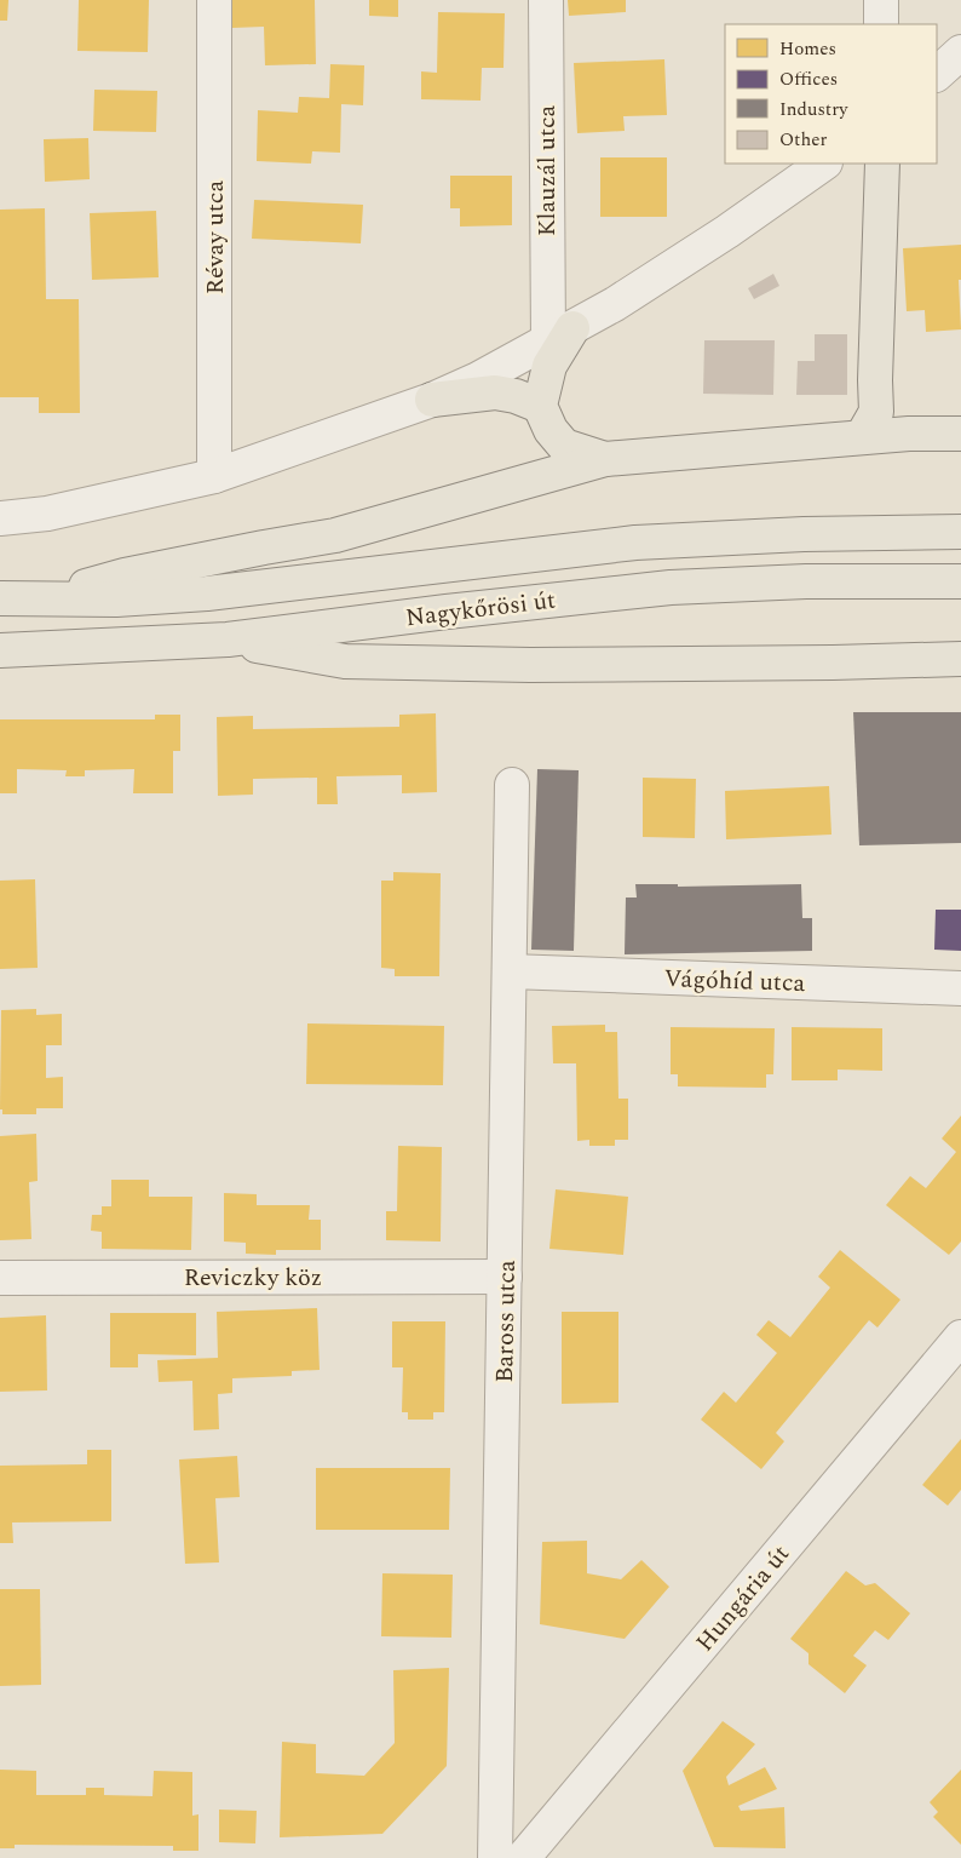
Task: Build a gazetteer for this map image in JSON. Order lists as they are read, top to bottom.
{
  "streets": {
    "main road": ["Nagykőrösi út"],
    "street": [
      "Klauzál utca",
      "Révay utca",
      "Vágóhíd utca",
      "Reviczky köz",
      "Baross utca",
      "Hungária út"
    ]
  },
  "crossings": [
    ["Vágóhíd utca", "Baross utca"],
    ["Reviczky köz", "Baross utca"]
  ],
  "legend": [
    "Homes",
    "Offices",
    "Industry",
    "Other"
  ]
}
